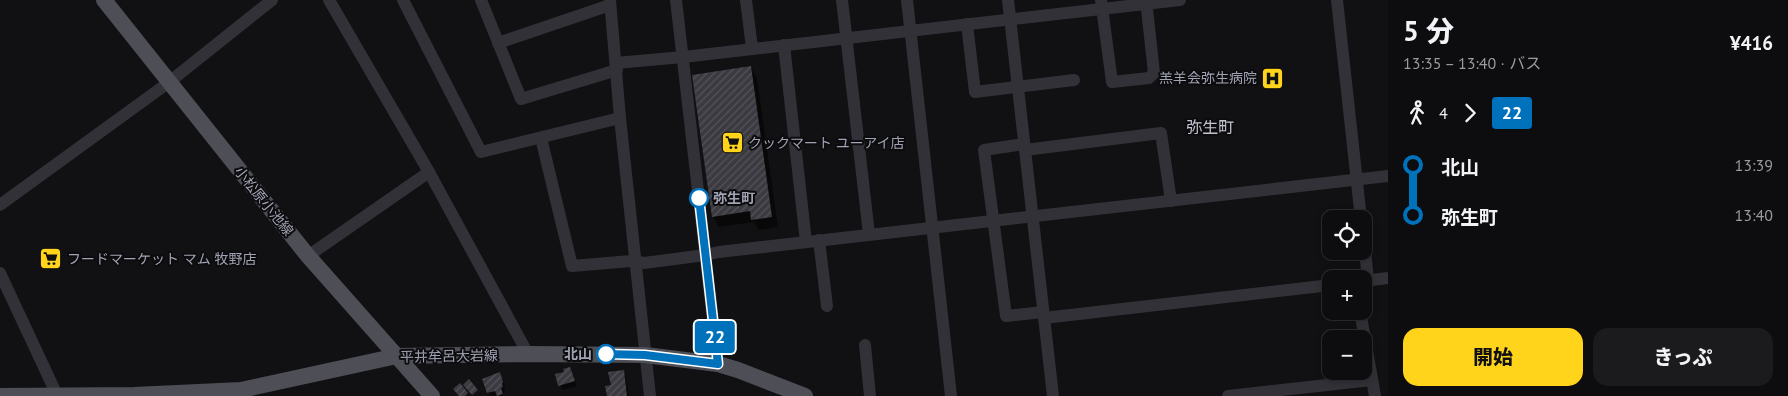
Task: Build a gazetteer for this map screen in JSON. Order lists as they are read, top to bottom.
{
  "streets": {
    "main road": ["小松原小池線", "平井牟呂大岩線"]
  },
  "crossings": [
    ["小松原小池線", "平井牟呂大岩線"]
  ],
  "districts": ["弥生町"],
  "places": {
    "hospital": ["羔羊会弥生病院"],
    "supermarket": ["クックマート ユーアイ店", "フードマーケット マム 牧野店"],
    "other": ["弥生町", "北山"]
  },
  "lines": ["bus line 22"],
  "page": {
    "on_map": "22",
    "heading": ["5 分", "13:35 – 13:40 · バス", "¥416"],
    "legs": ["4", "22"],
    "list": [
      {
        "name": "北山",
        "value": "13:39"
      },
      {
        "name": "弥生町",
        "value": "13:40"
      }
    ],
    "map_buttons": ["+", "−"],
    "buttons": ["開始", "きっぷ"]
  }
}
